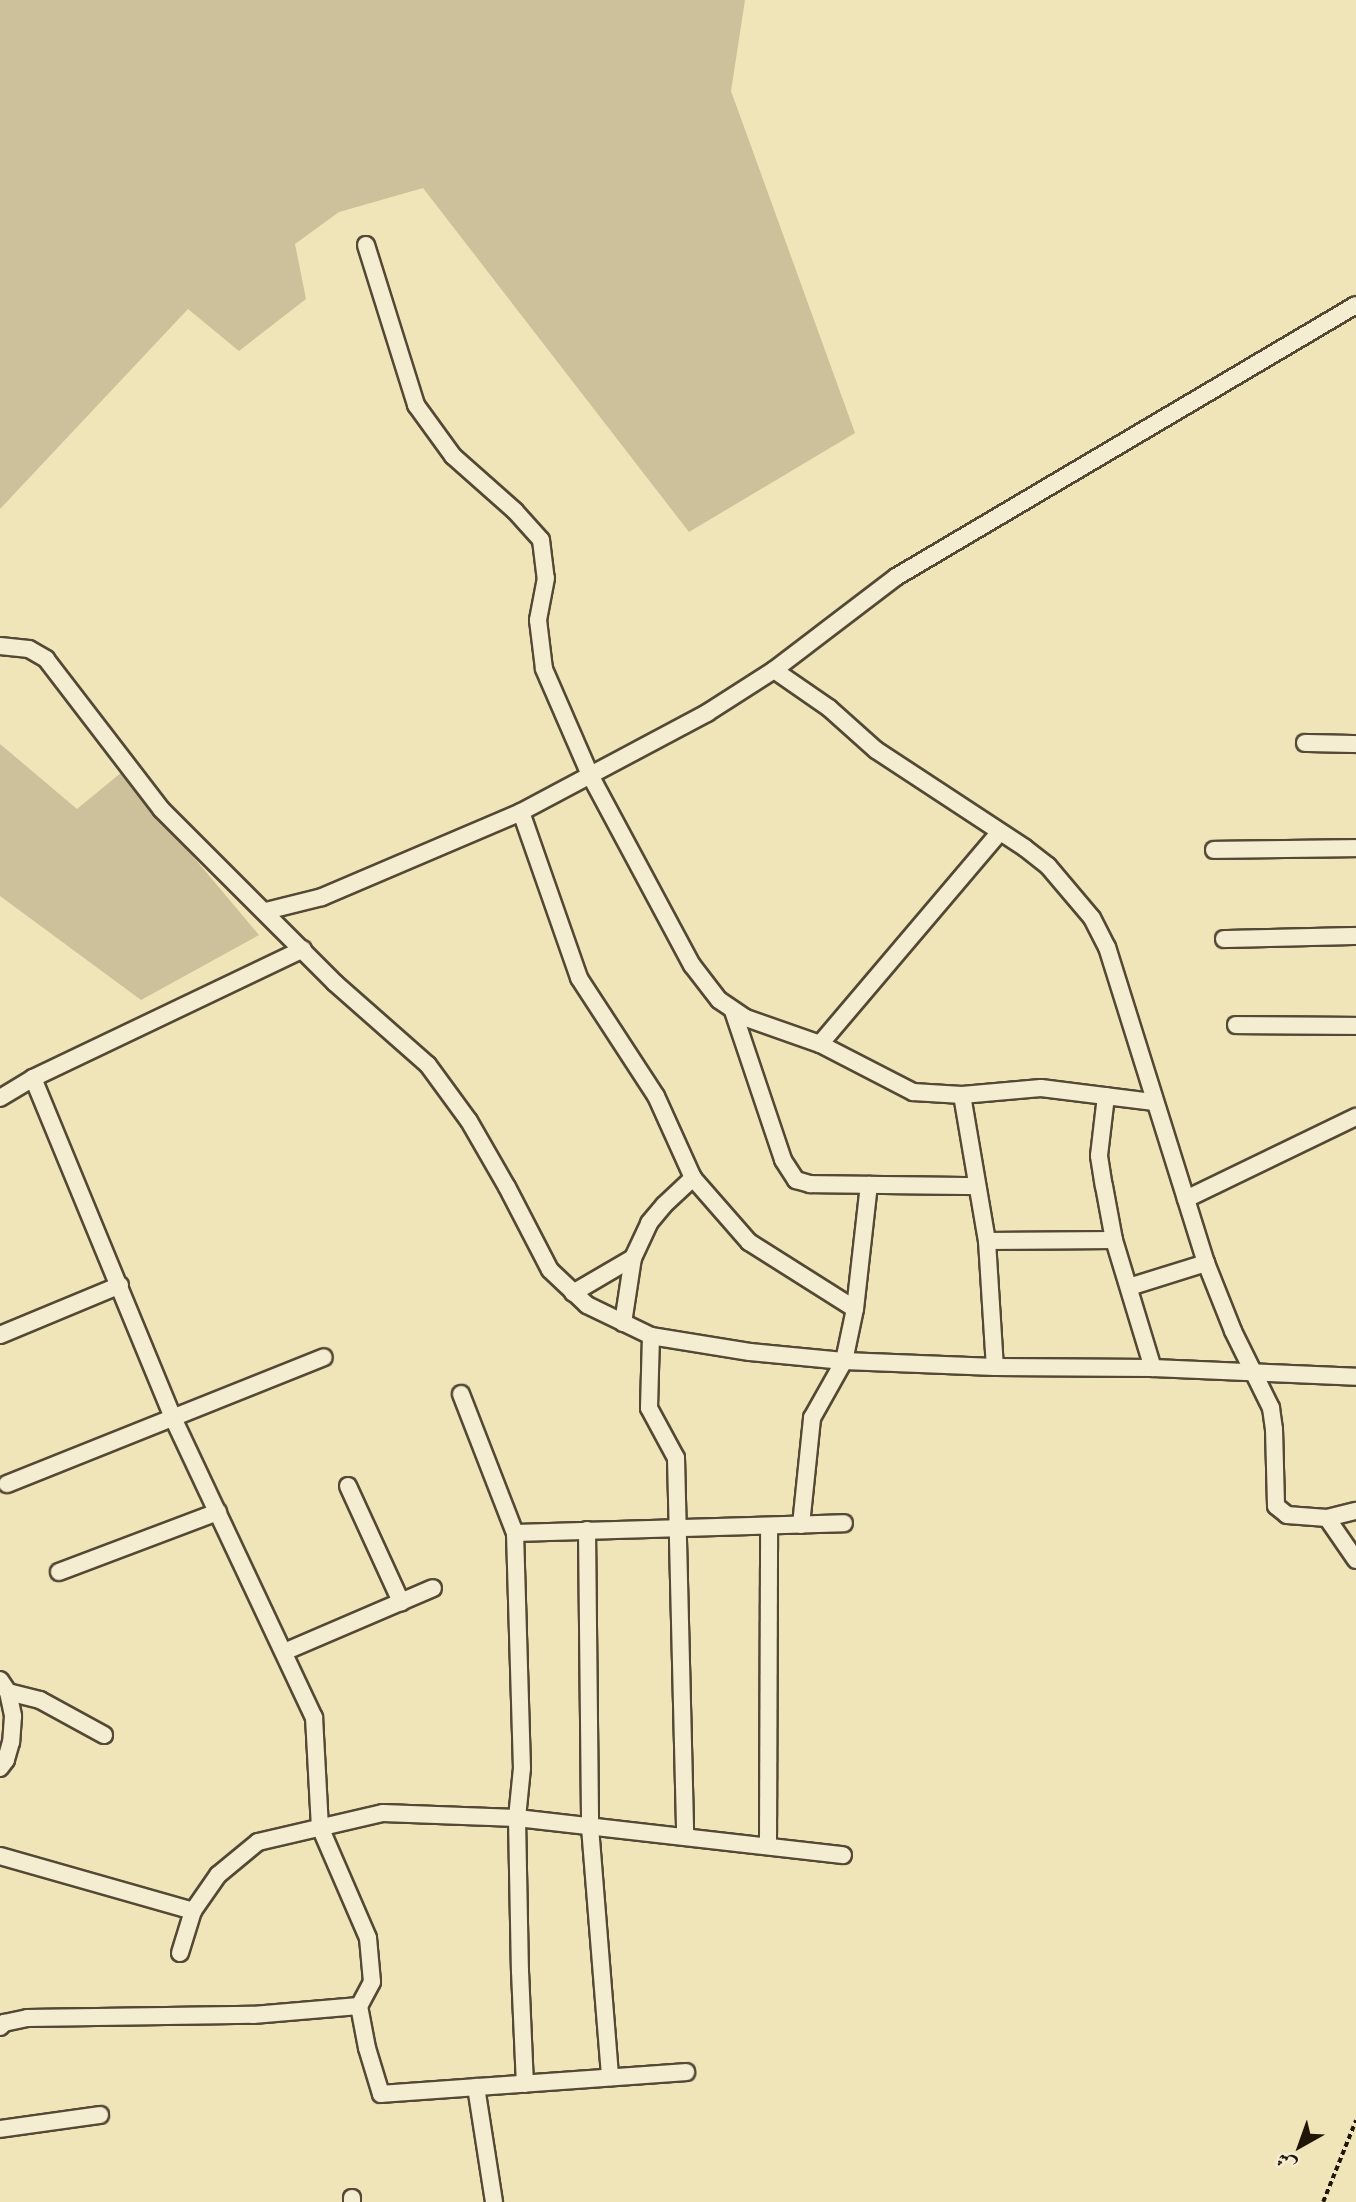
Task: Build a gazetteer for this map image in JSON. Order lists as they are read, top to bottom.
{
  "north": "bottom left"
}
